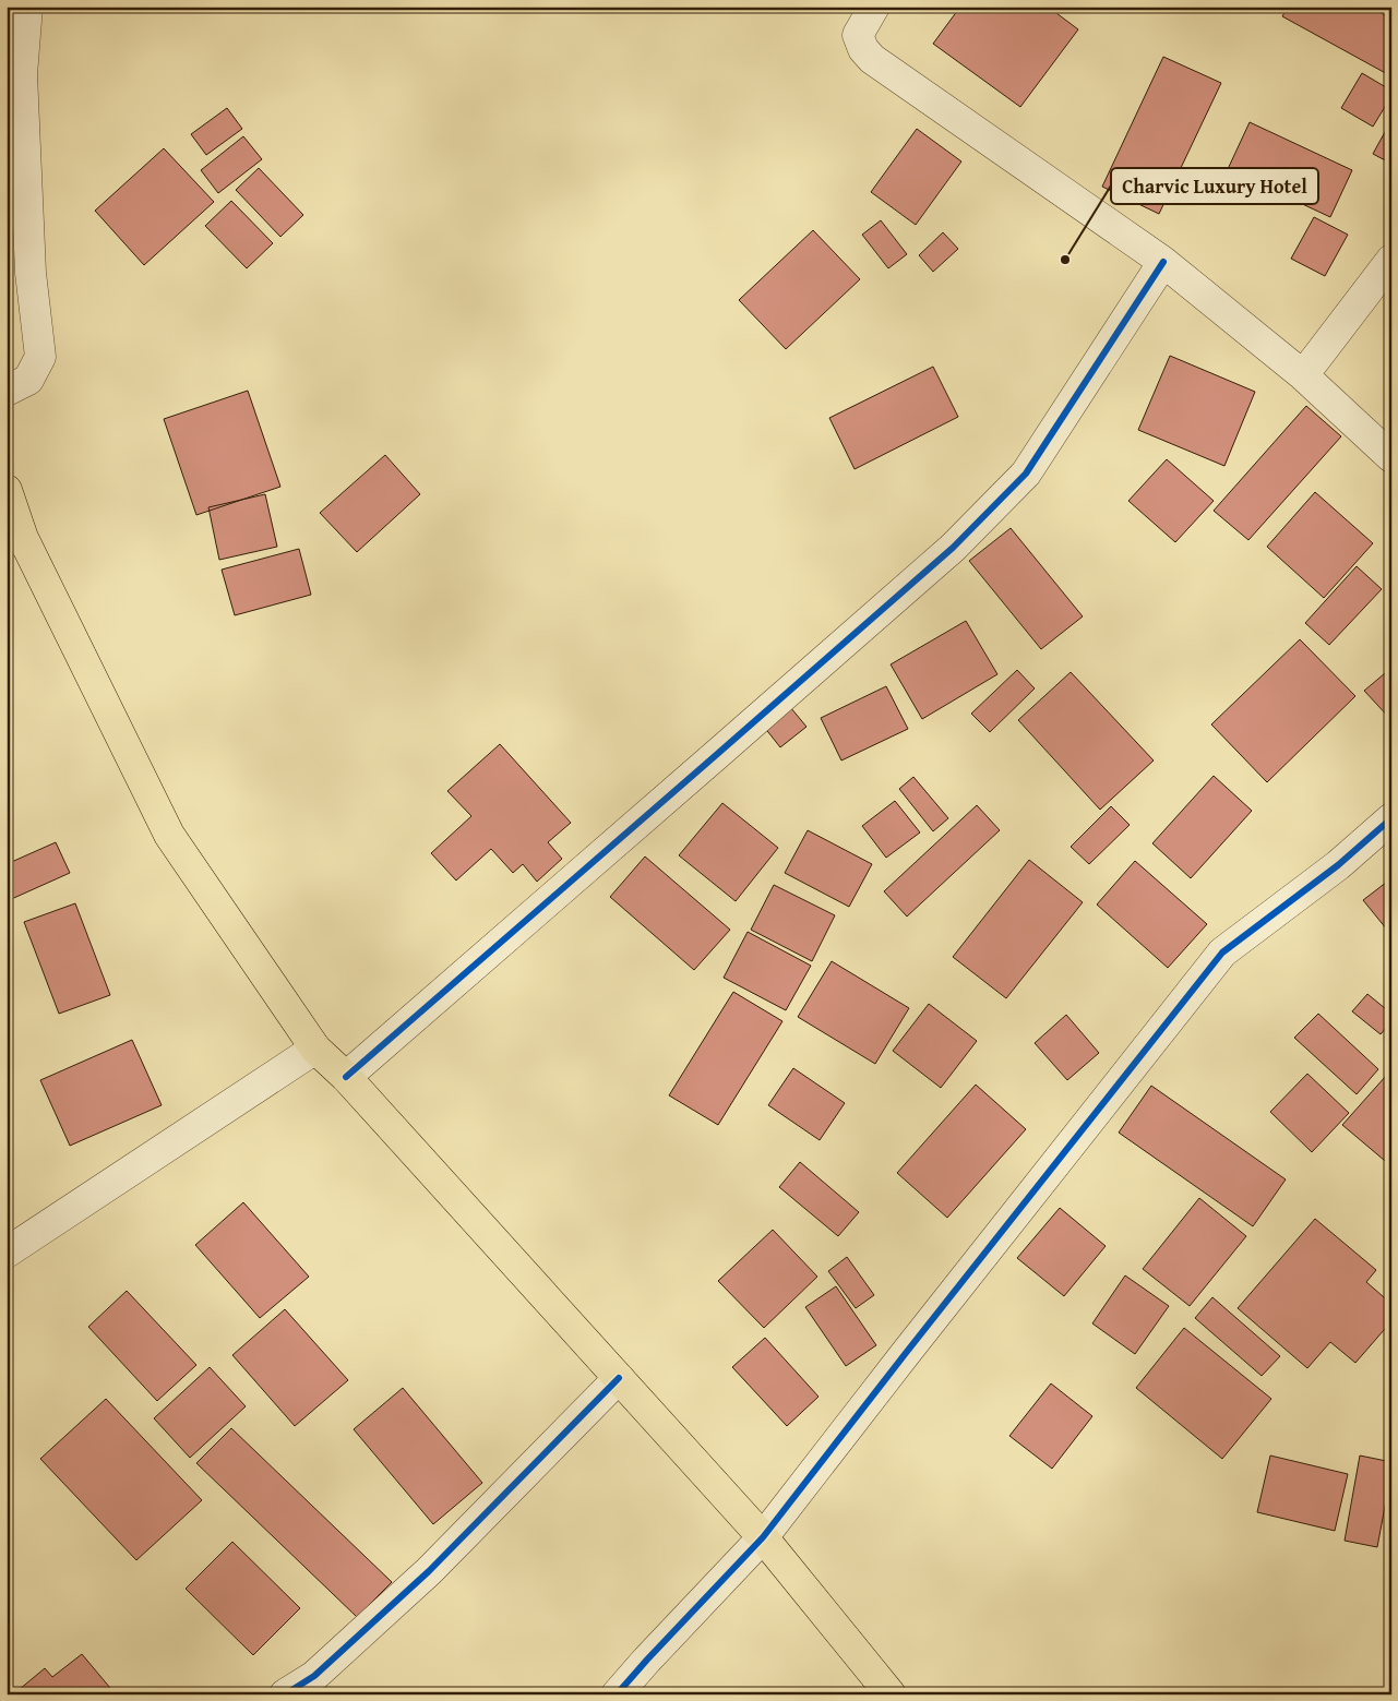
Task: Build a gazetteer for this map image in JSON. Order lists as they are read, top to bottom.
{
  "places": ["Charvic Luxury Hotel"]
}
